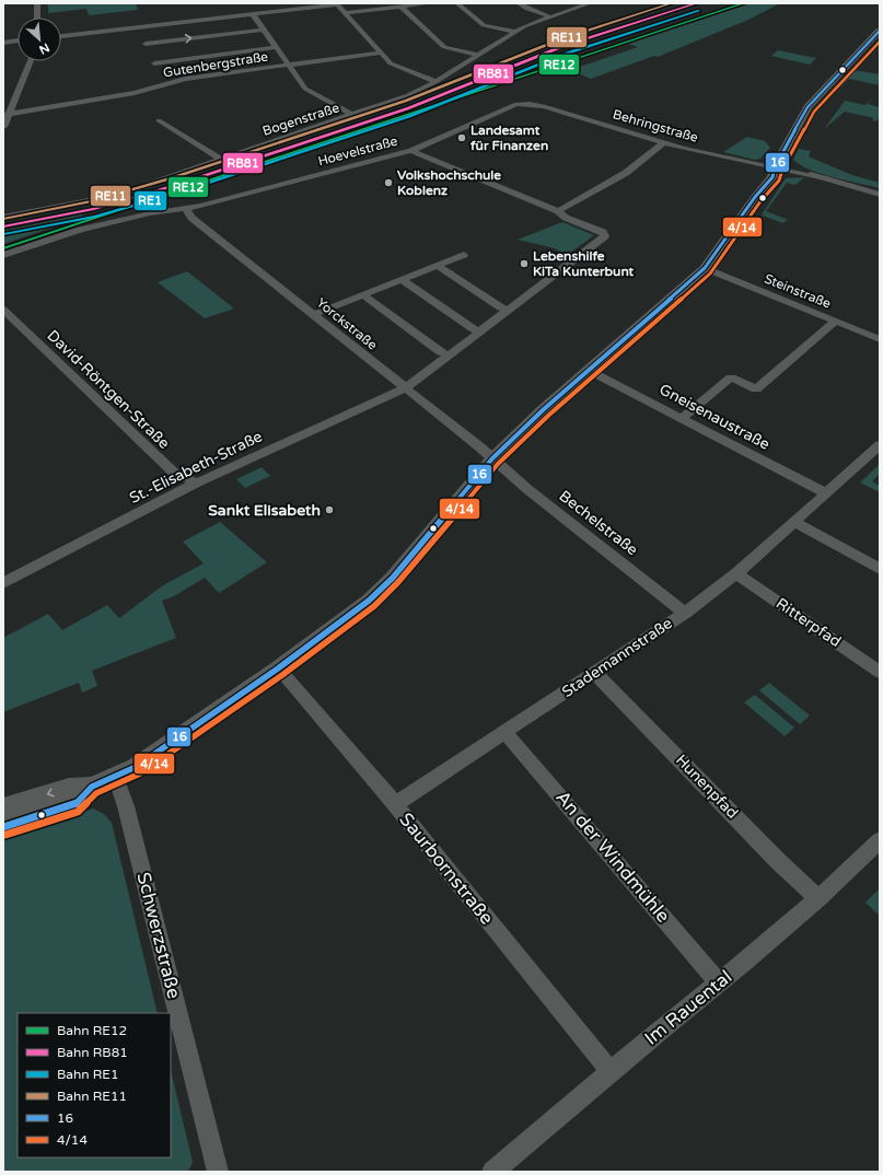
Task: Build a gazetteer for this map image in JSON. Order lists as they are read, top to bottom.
{
  "streets": {
    "street": [
      "Gutenbergstraße",
      "Bogenstraße",
      "Behringstraße",
      "Hoevelstraße",
      "Steinstraße",
      "Yorckstraße",
      "David-Röntgen-Straße",
      "Gneisenaustraße",
      "St.-Elisabeth-Straße",
      "Bechelstraße",
      "Ritterpfad",
      "Stademannstraße",
      "Hunenpfad",
      "An der Windmühle",
      "Saurbornstraße",
      "Schwerzstraße",
      "Im Rauental"
    ]
  },
  "crossings": [
    ["Behringstraße", "Hoevelstraße"],
    ["Hoevelstraße", "Yorckstraße"],
    ["Yorckstraße", "St.-Elisabeth-Straße"],
    ["Yorckstraße", "Bechelstraße"],
    ["David-Röntgen-Straße", "St.-Elisabeth-Straße"],
    ["Gneisenaustraße", "Stademannstraße"],
    ["Bechelstraße", "Stademannstraße"],
    ["Ritterpfad", "Stademannstraße"],
    ["Stademannstraße", "Hunenpfad"],
    ["Stademannstraße", "An der Windmühle"],
    ["Stademannstraße", "Saurbornstraße"],
    ["Hunenpfad", "Im Rauental"],
    ["An der Windmühle", "Im Rauental"],
    ["Saurbornstraße", "Im Rauental"]
  ],
  "places": [
    "Landesamt für Finanzen",
    "Volkshochschule Koblenz",
    "Lebenshilfe KiTa Kunterbunt",
    "Sankt Elisabeth"
  ],
  "lines": [
    "rail line RE12",
    "rail line RB81",
    "rail line RE11",
    "rail line RE1",
    "transit line 16",
    "transit line 4/14"
  ],
  "legend": [
    "Bahn RE12",
    "Bahn RB81",
    "Bahn RE1",
    "Bahn RE11",
    "16",
    "4/14"
  ],
  "north": "bottom right"
}
